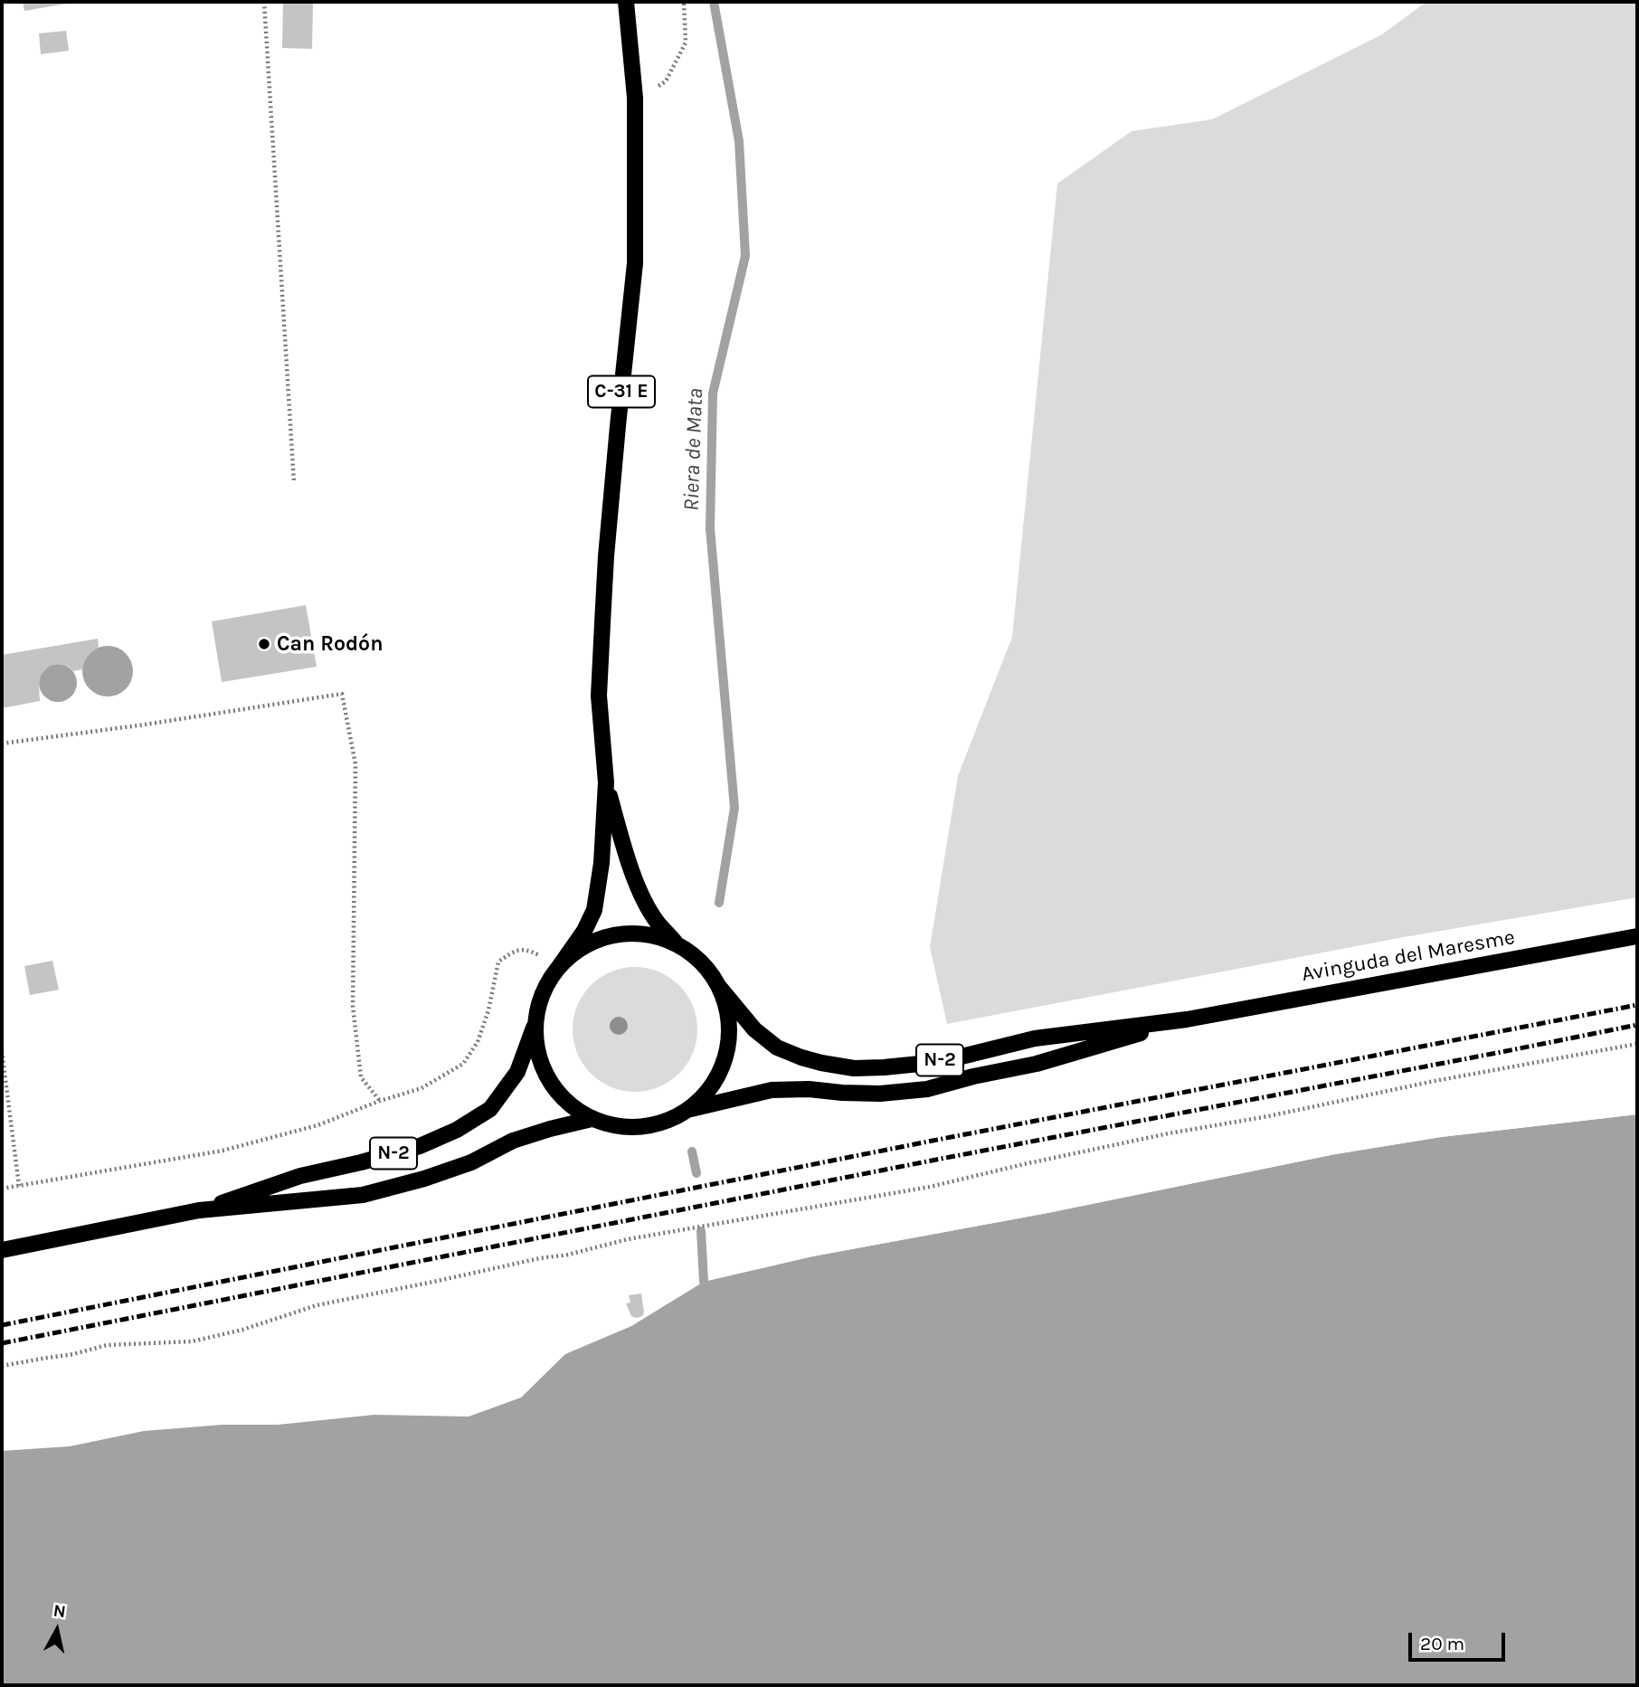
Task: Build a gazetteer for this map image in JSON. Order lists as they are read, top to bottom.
{
  "streets": {
    "main road": ["C-31 E", "Avinguda del Maresme", "N-2"]
  },
  "crossings": [
    ["C-31 E", "Avinguda del Maresme"],
    ["C-31 E", "N-2"],
    ["Avinguda del Maresme", "N-2"]
  ],
  "water": ["Riera de Mata"],
  "places": ["Can Rodón"],
  "scale_bar": "20 m",
  "north": "top"
}
